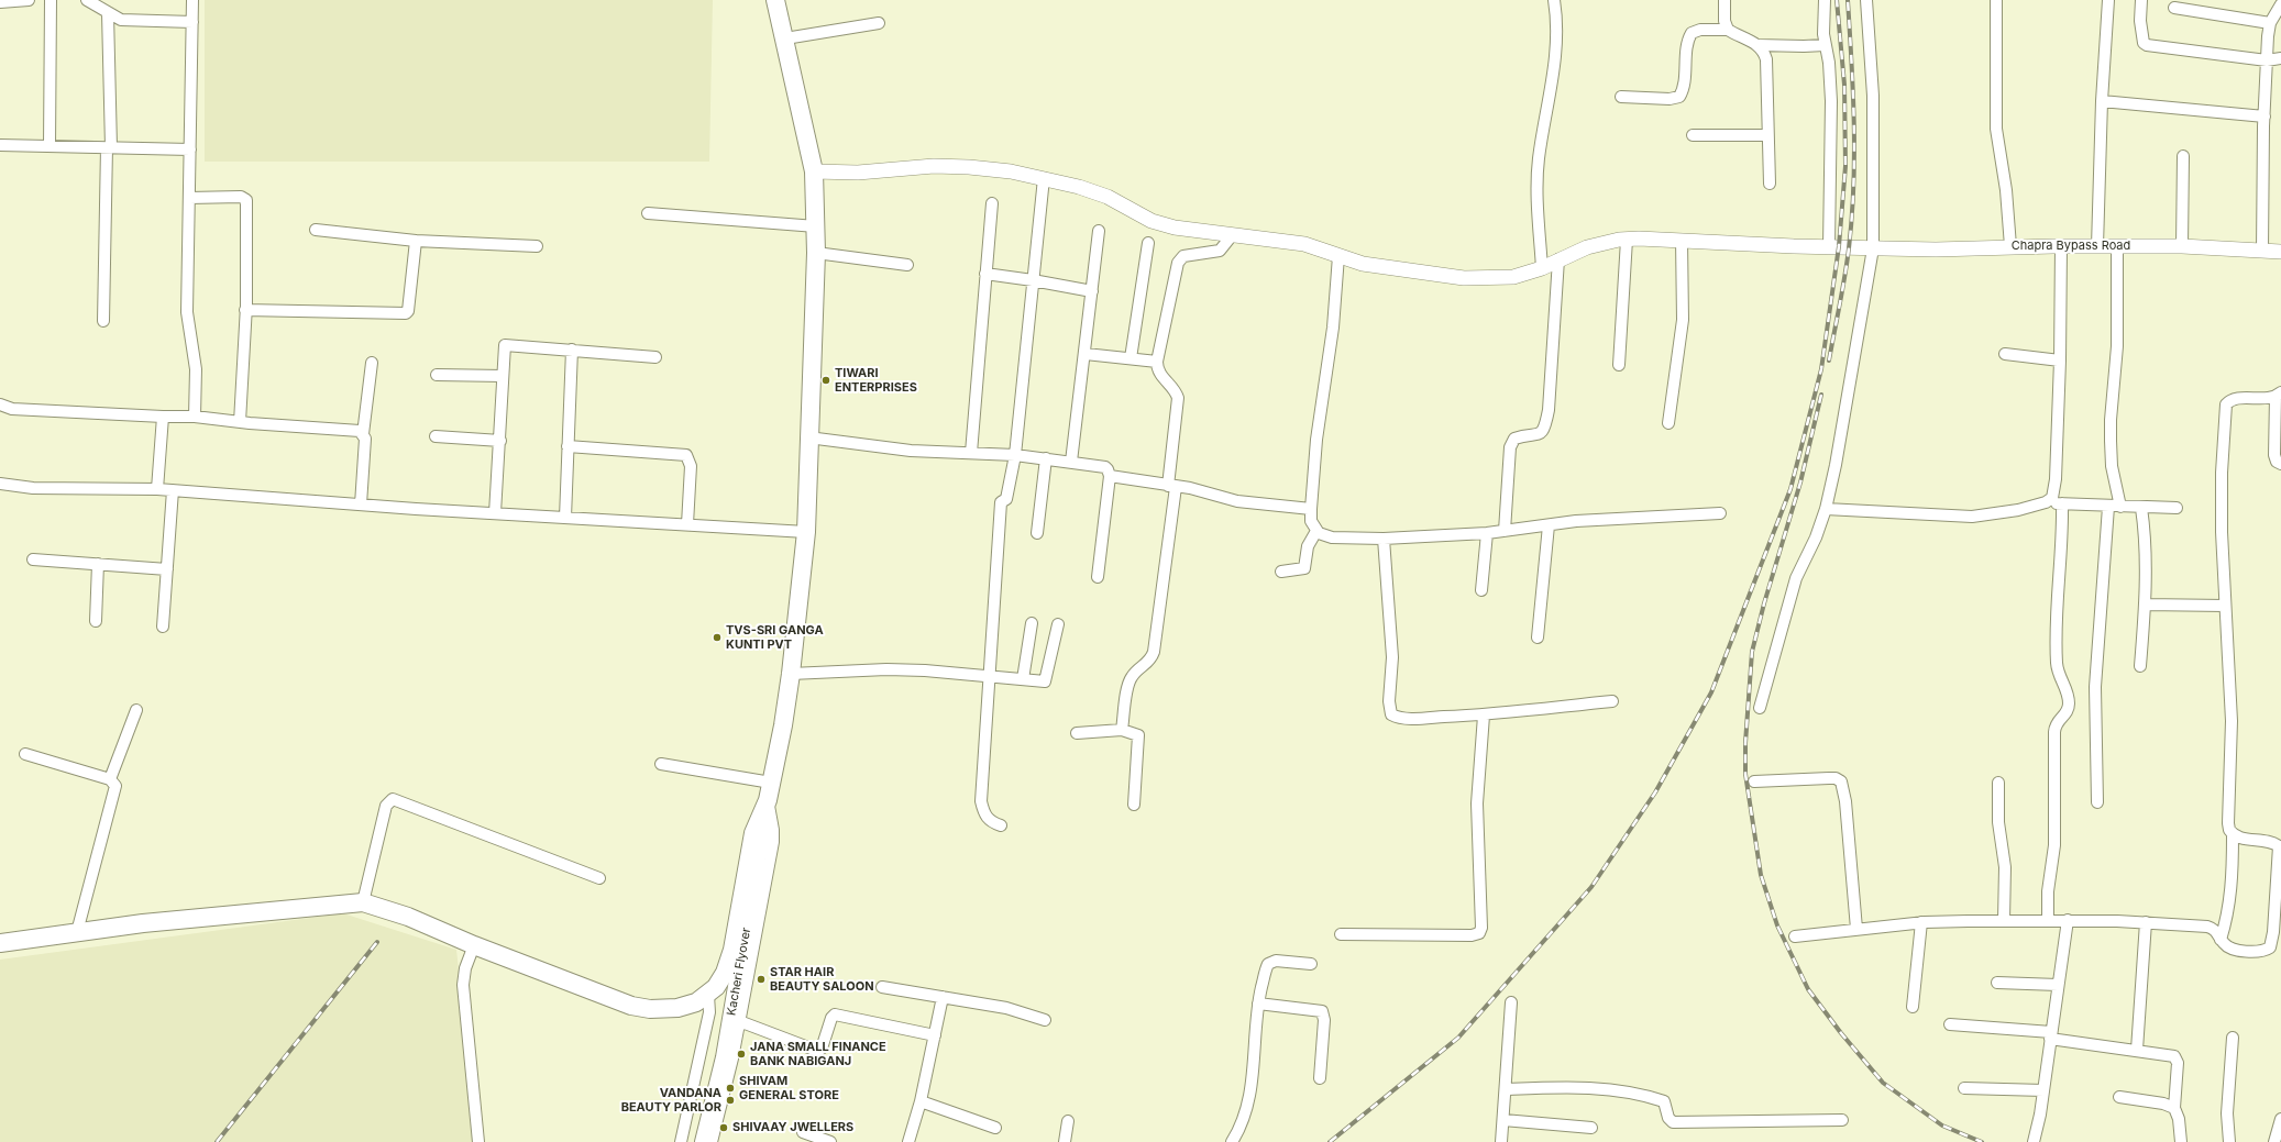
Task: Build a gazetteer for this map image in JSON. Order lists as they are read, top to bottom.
{
  "streets": {
    "main road": ["Kacheri Flyover"],
    "street": ["Chapra Bypass Road"]
  },
  "places": [
    "TIWARI ENTERPRISES",
    "TVS-SRI GANGA KUNTI PVT",
    "STAR HAIR BEAUTY SALOON",
    "JANA SMALL FINANCE BANK NABIGANJ",
    "SHIVAM GENERAL STORE",
    "VANDANA BEAUTY PARLOR",
    "SHIVAAY JWELLERS"
  ]
}
